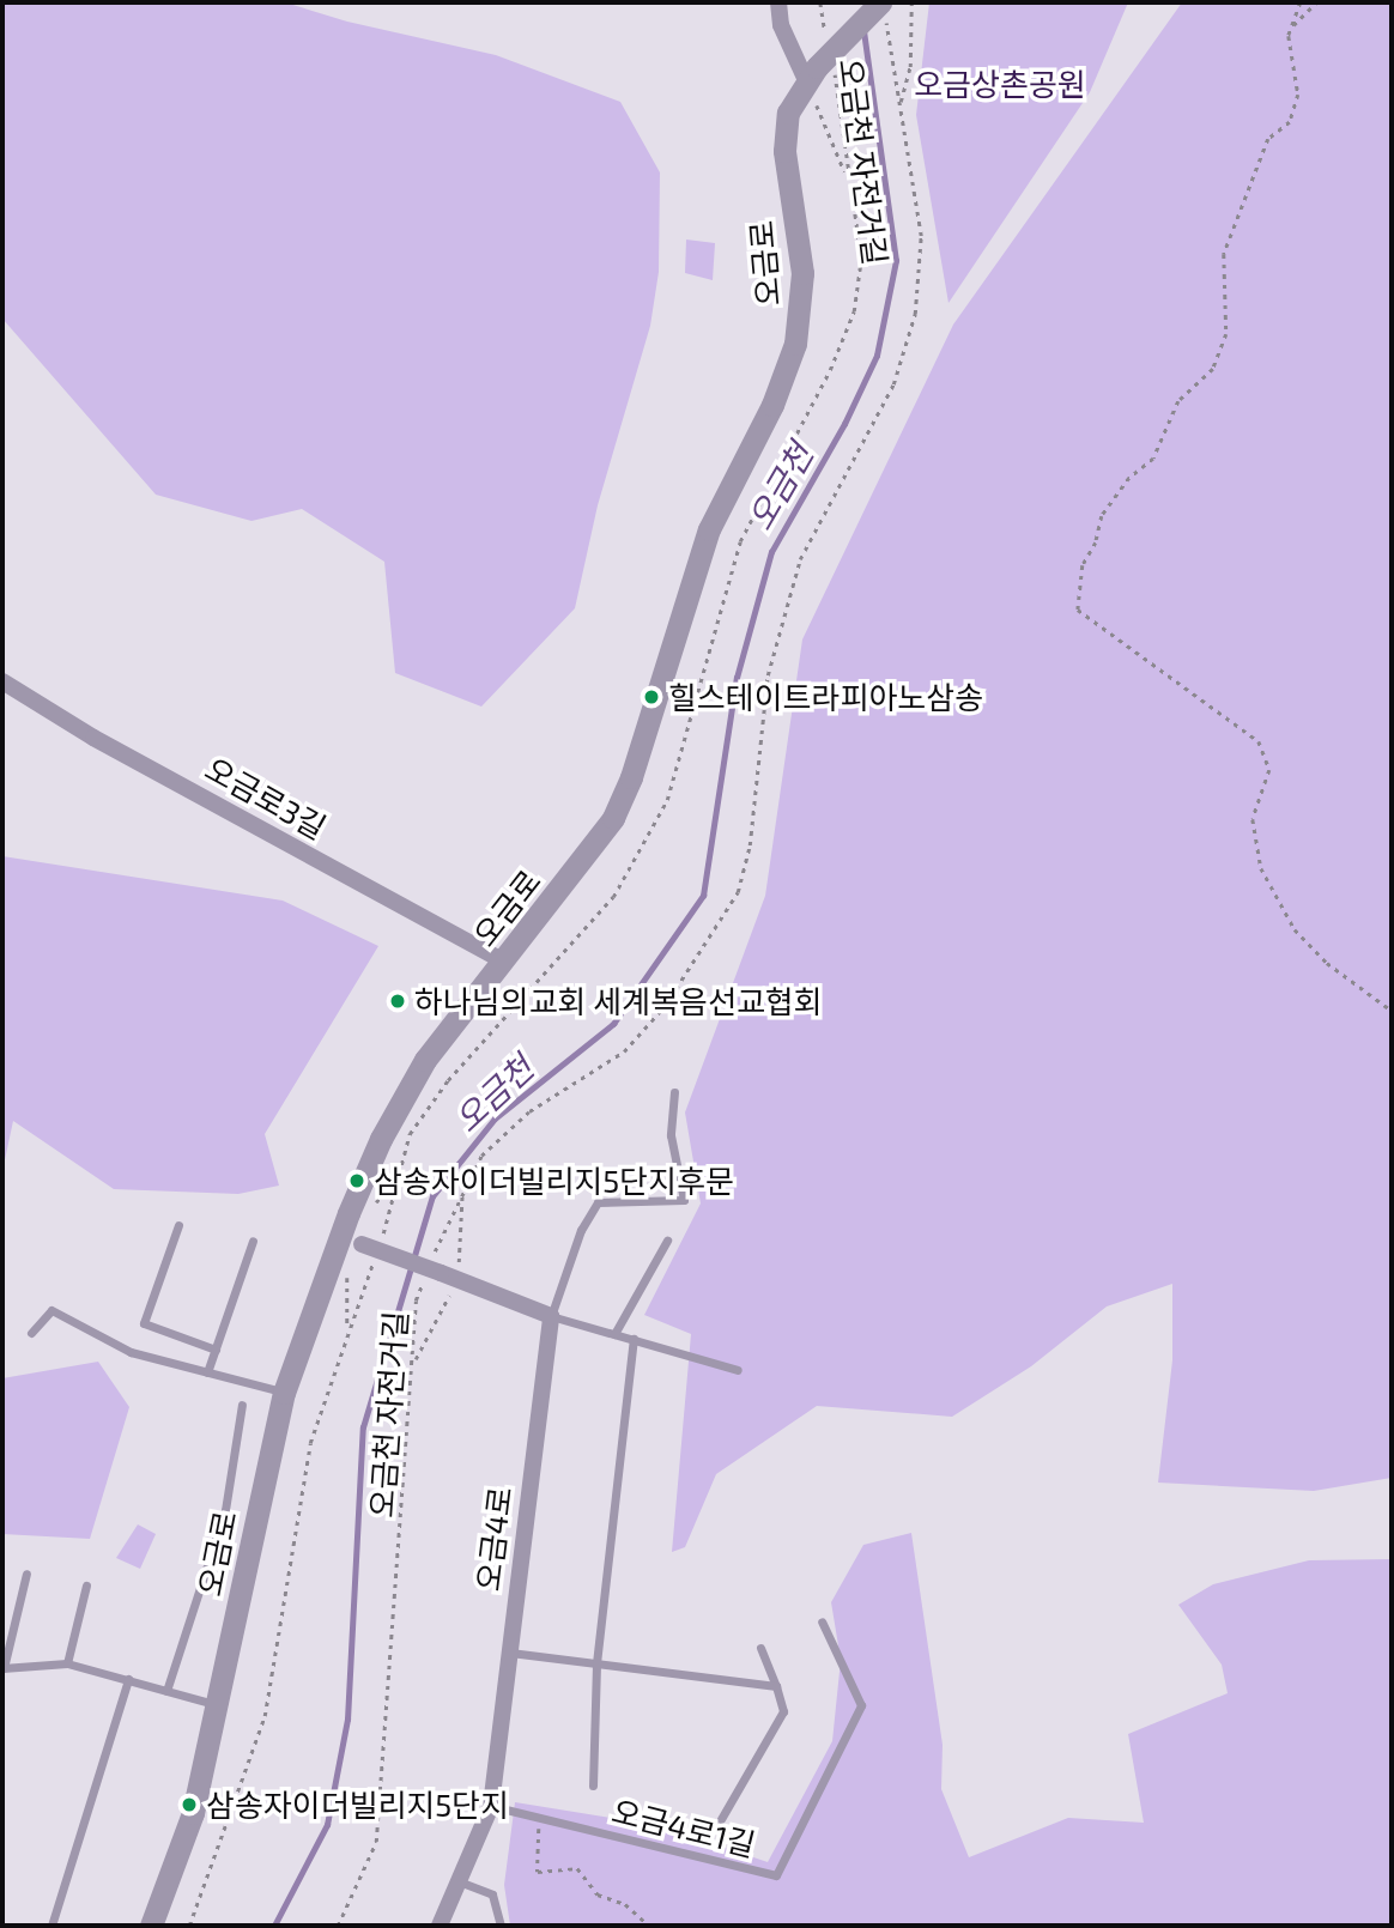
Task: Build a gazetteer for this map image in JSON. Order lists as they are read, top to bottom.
{
  "streets": {
    "street": ["오금로", "오금로3길", "오금4로"],
    "lane": ["오금4로1길"],
    "path": ["오금천 자전거길"]
  },
  "crossings": [
    ["오금천 자전거길", "오금로"],
    ["오금로", "오금로3길"],
    ["오금4로", "오금4로1길"]
  ],
  "water": ["오금천"],
  "parks": ["오금상촌공원"],
  "places": [
    "힐스테이트라피아노삼송",
    "하나님의교회 세계복음선교협회",
    "삼송자이더빌리지5단지후문",
    "삼송자이더빌리지5단지"
  ]
}
